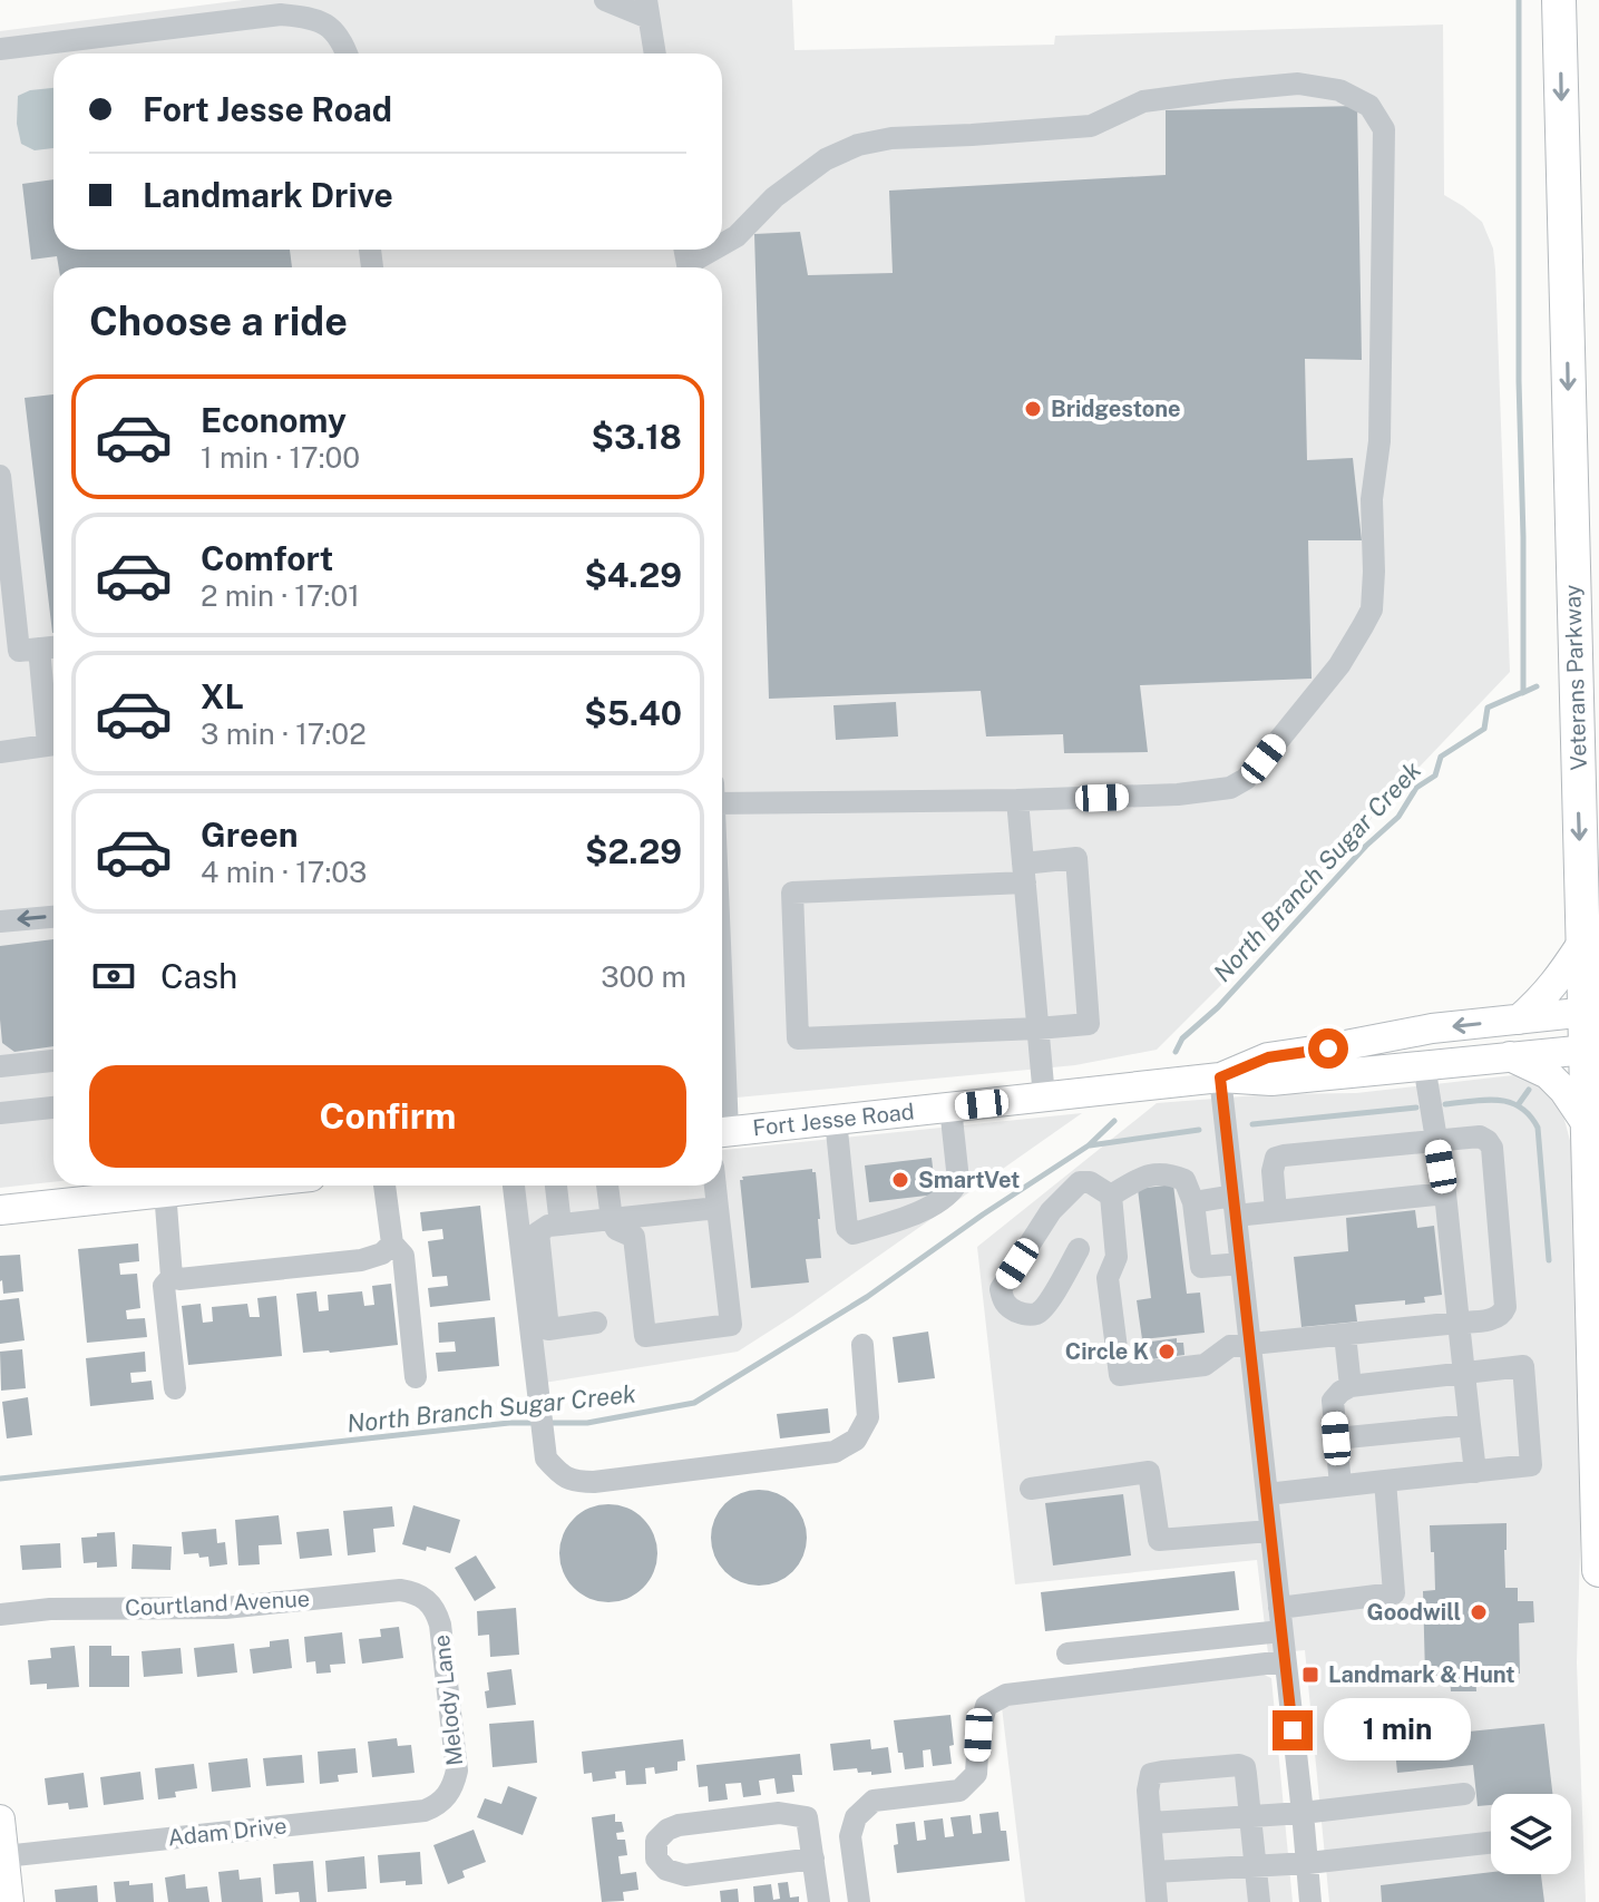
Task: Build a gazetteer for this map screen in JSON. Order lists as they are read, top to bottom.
{
  "streets": {
    "highway": ["Veterans Parkway"],
    "main road": ["Fort Jesse Road"],
    "street": ["Courtland Avenue", "Melody Lane", "Adam Drive"]
  },
  "crossings": [
    ["Veterans Parkway", "Fort Jesse Road"],
    ["Courtland Avenue", "Melody Lane"],
    ["Melody Lane", "Adam Drive"]
  ],
  "one_way": ["Veterans Parkway"],
  "water": ["North Branch Sugar Creek"],
  "places": {
    "other": [
      "Bridgestone",
      "SmartVet",
      "Circle K",
      "Goodwill"
    ],
    "transit": ["Landmark & Hunt"]
  },
  "page": {
    "banner": ["Fort Jesse Road", "Landmark Drive"],
    "heading": "Choose a ride",
    "list": [
      {
        "name": "Economy",
        "note": "1 min · 17:00",
        "value": "$3.18"
      },
      {
        "name": "Comfort",
        "note": "2 min · 17:01",
        "value": "$4.29"
      },
      {
        "name": "XL",
        "note": "3 min · 17:02",
        "value": "$5.40"
      },
      {
        "name": "Green",
        "note": "4 min · 17:03",
        "value": "$2.29"
      }
    ],
    "pay": ["Cash", "300 m"],
    "buttons": "Confirm",
    "bubble": "1 min"
  }
}
